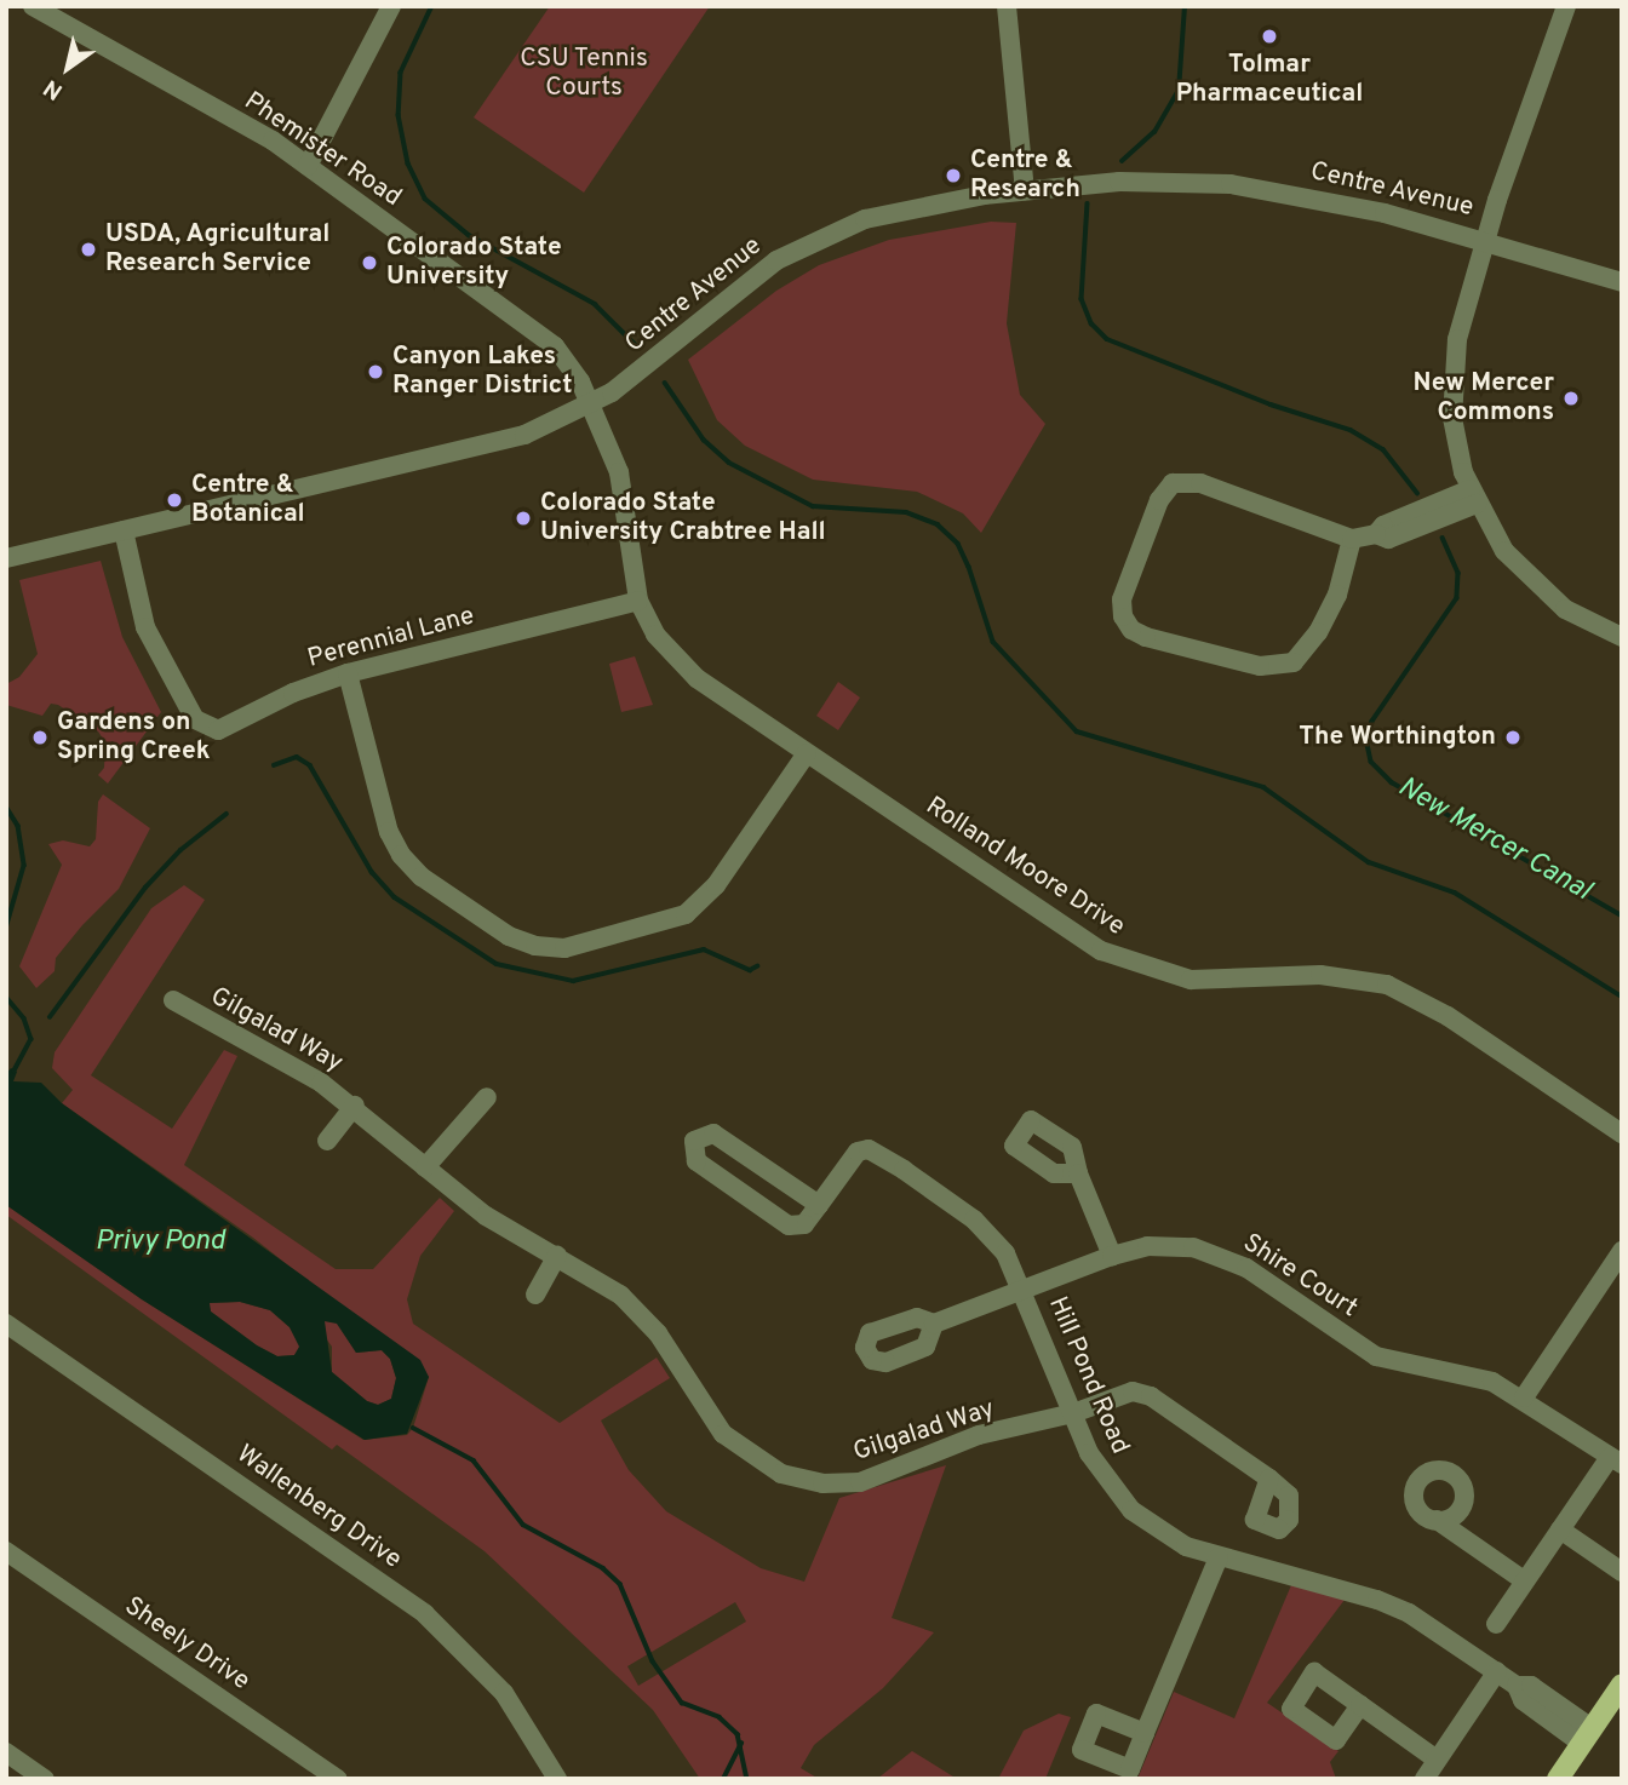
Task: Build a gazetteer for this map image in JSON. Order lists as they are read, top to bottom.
{
  "streets": {
    "street": [
      "Phemister Road",
      "Centre Avenue",
      "Perennial Lane",
      "Rolland Moore Drive",
      "Gilgalad Way",
      "Shire Court",
      "Hill Pond Road",
      "Wallenberg Drive",
      "Sheely Drive"
    ]
  },
  "crossings": [
    ["Phemister Road", "Centre Avenue"],
    ["Phemister Road", "Rolland Moore Drive"],
    ["Centre Avenue", "Perennial Lane"],
    ["Centre Avenue", "Rolland Moore Drive"],
    ["Perennial Lane", "Rolland Moore Drive"],
    ["Gilgalad Way", "Hill Pond Road"],
    ["Shire Court", "Hill Pond Road"]
  ],
  "water": ["New Mercer Canal", "Privy Pond"],
  "parks": ["CSU Tennis Courts"],
  "places": [
    "Tolmar Pharmaceutical",
    "Centre & Research",
    "USDA, Agricultural Research Service",
    "Colorado State University",
    "Canyon Lakes Ranger District",
    "New Mercer Commons",
    "Centre & Botanical",
    "Colorado State University Crabtree Hall",
    "Gardens on Spring Creek",
    "The Worthington"
  ],
  "north": "bottom left"
}
